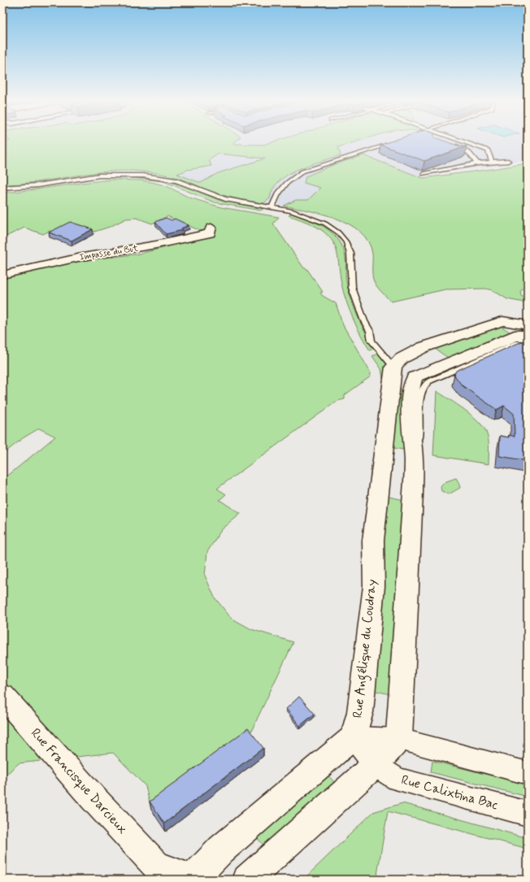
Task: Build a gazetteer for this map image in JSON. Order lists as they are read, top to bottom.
{
  "streets": {
    "street": [
      "Impasse du But",
      "Rue Angélique du Coudray",
      "Rue Francisque Darcieux",
      "Rue Calixtina Bac"
    ]
  },
  "crossings": [
    ["Rue Angélique du Coudray", "Rue Calixtina Bac"]
  ]
}
